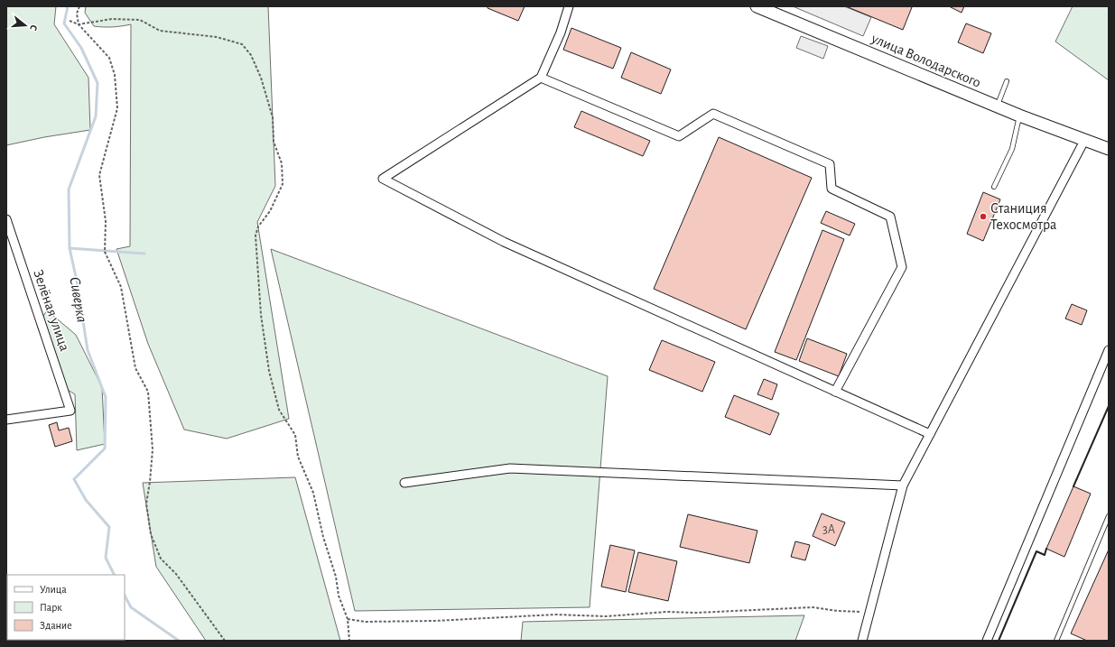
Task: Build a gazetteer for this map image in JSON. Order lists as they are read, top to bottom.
{
  "streets": {
    "main road": ["улица Володарского"],
    "street": ["Зелёная улица"]
  },
  "water": ["Сиверка"],
  "places": ["Станиция Техосмотра"],
  "house_numbers": ["3А"],
  "legend": ["Улица", "Парк", "Здание"],
  "north": "right"
}
